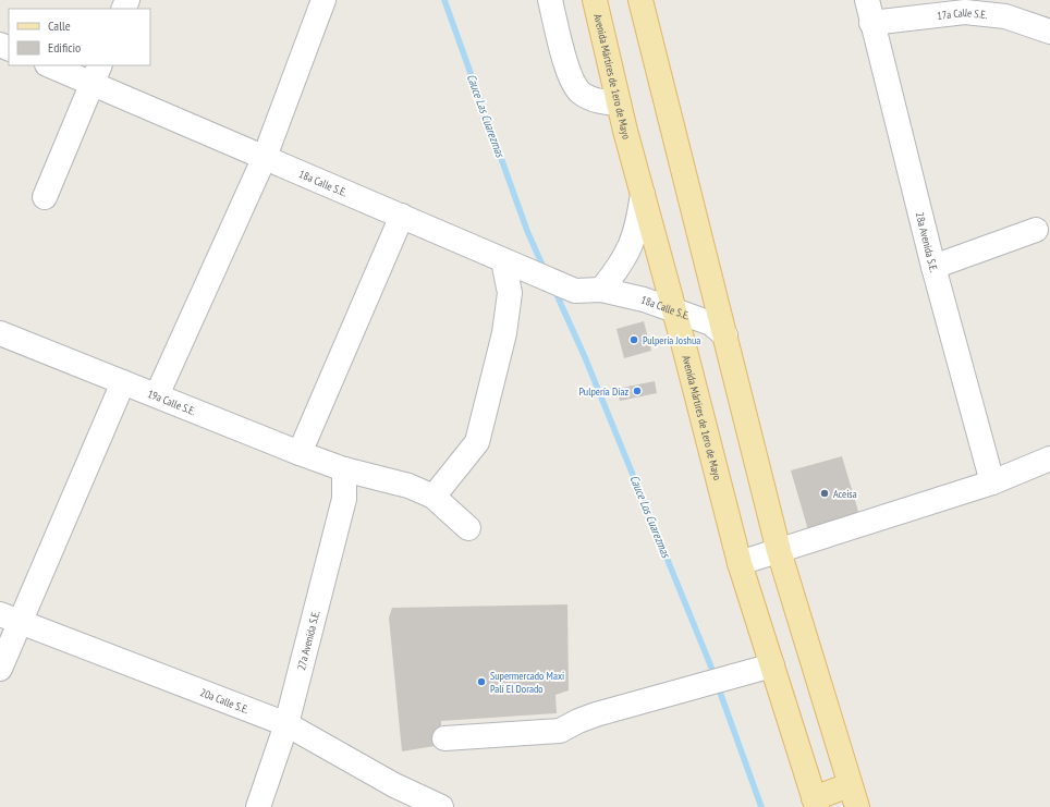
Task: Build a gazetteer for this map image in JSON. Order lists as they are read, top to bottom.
{
  "streets": {
    "main road": ["Avenida Mártires de 1ero de Mayo"],
    "street": [
      "17a Calle S.E.",
      "18a Calle S.E.",
      "28a Avenida S.E.",
      "19a Calle S.E.",
      "27a Avenida S.E.",
      "20a Calle S.E."
    ]
  },
  "crossings": [
    ["17a Calle S.E.", "28a Avenida S.E."],
    ["Avenida Mártires de 1ero de Mayo", "18a Calle S.E."],
    ["19a Calle S.E.", "27a Avenida S.E."],
    ["27a Avenida S.E.", "20a Calle S.E."]
  ],
  "water": ["Cauce Las Cuarezmas", "Cauce Los Cuarezmas"],
  "places": [
    "Pulpería Joshua",
    "Pulpería Díaz",
    "Aceisa",
    "Supermercado Maxi Palí El Dorado"
  ],
  "legend": ["Calle", "Edificio"]
}
